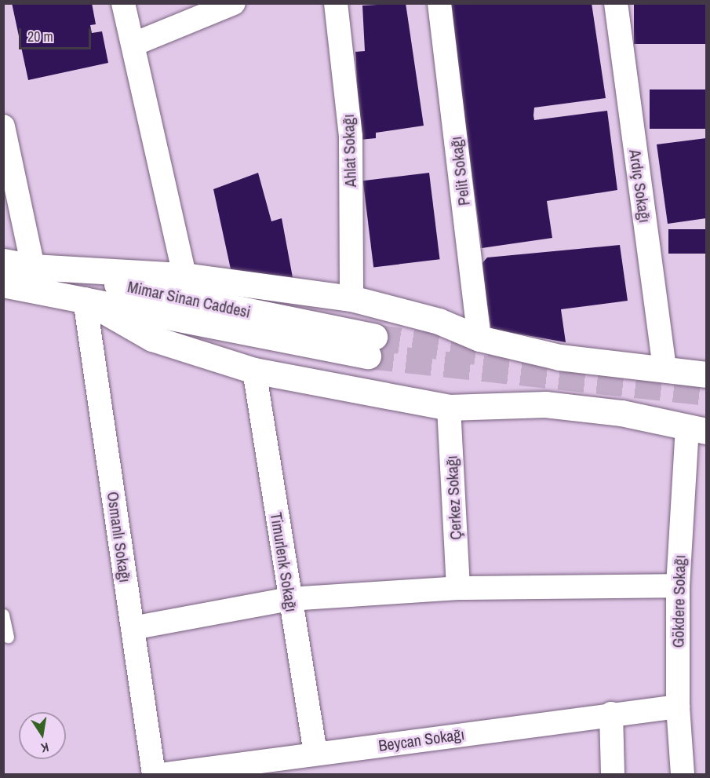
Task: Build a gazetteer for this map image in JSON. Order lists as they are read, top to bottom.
{
  "streets": {
    "main road": ["Mimar Sinan Caddesi"],
    "street": [
      "Ahlat Sokağı",
      "Pelit Sokağı",
      "Ardıç Sokağı",
      "Çerkez Sokağı",
      "Osmanlı Sokağı",
      "Timurlenk Sokağı",
      "Gökdere Sokağı",
      "Beycan Sokağı"
    ]
  },
  "crossings": [
    ["Mimar Sinan Caddesi", "Osmanlı Sokağı"],
    ["Timurlenk Sokağı", "Beycan Sokağı"],
    ["Gökdere Sokağı", "Beycan Sokağı"]
  ],
  "scale_bar": "20 m",
  "north": "bottom"
}
